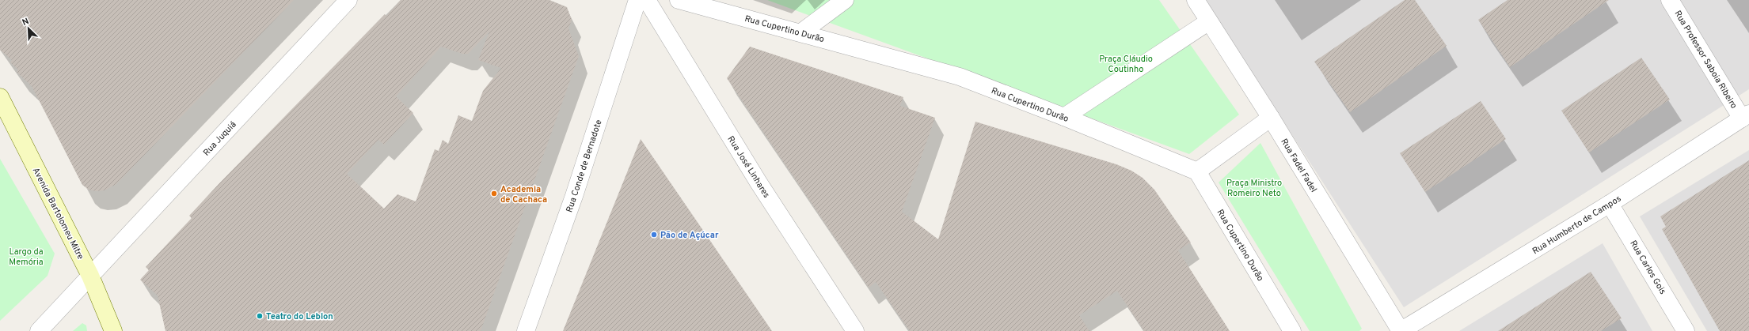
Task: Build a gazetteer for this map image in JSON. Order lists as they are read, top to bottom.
{
  "streets": {
    "main road": ["Avenida Bartolomeu Mitre"],
    "street": [
      "Rua Cupertino Durão",
      "Rua Professor Saboia Ribeiro",
      "Rua Juquiá",
      "Rua Fadel Fadel",
      "Rua Conde de Bernadote",
      "Rua José Linhares",
      "Rua Humberto de Campos",
      "Rua Carlos Gois"
    ]
  },
  "crossings": [
    ["Rua Professor Saboia Ribeiro", "Rua Humberto de Campos"],
    ["Rua Juquiá", "Avenida Bartolomeu Mitre"],
    ["Rua Fadel Fadel", "Rua Humberto de Campos"],
    ["Rua Humberto de Campos", "Rua Carlos Gois"]
  ],
  "parks": ["Praça Cláudio Coutinho", "Praça Ministro Romeiro Neto", "Largo da Memória"],
  "places": ["Academia de Cachaca", "Pão de Açúcar", "Teatro do Leblon"],
  "north": "top left"
}
